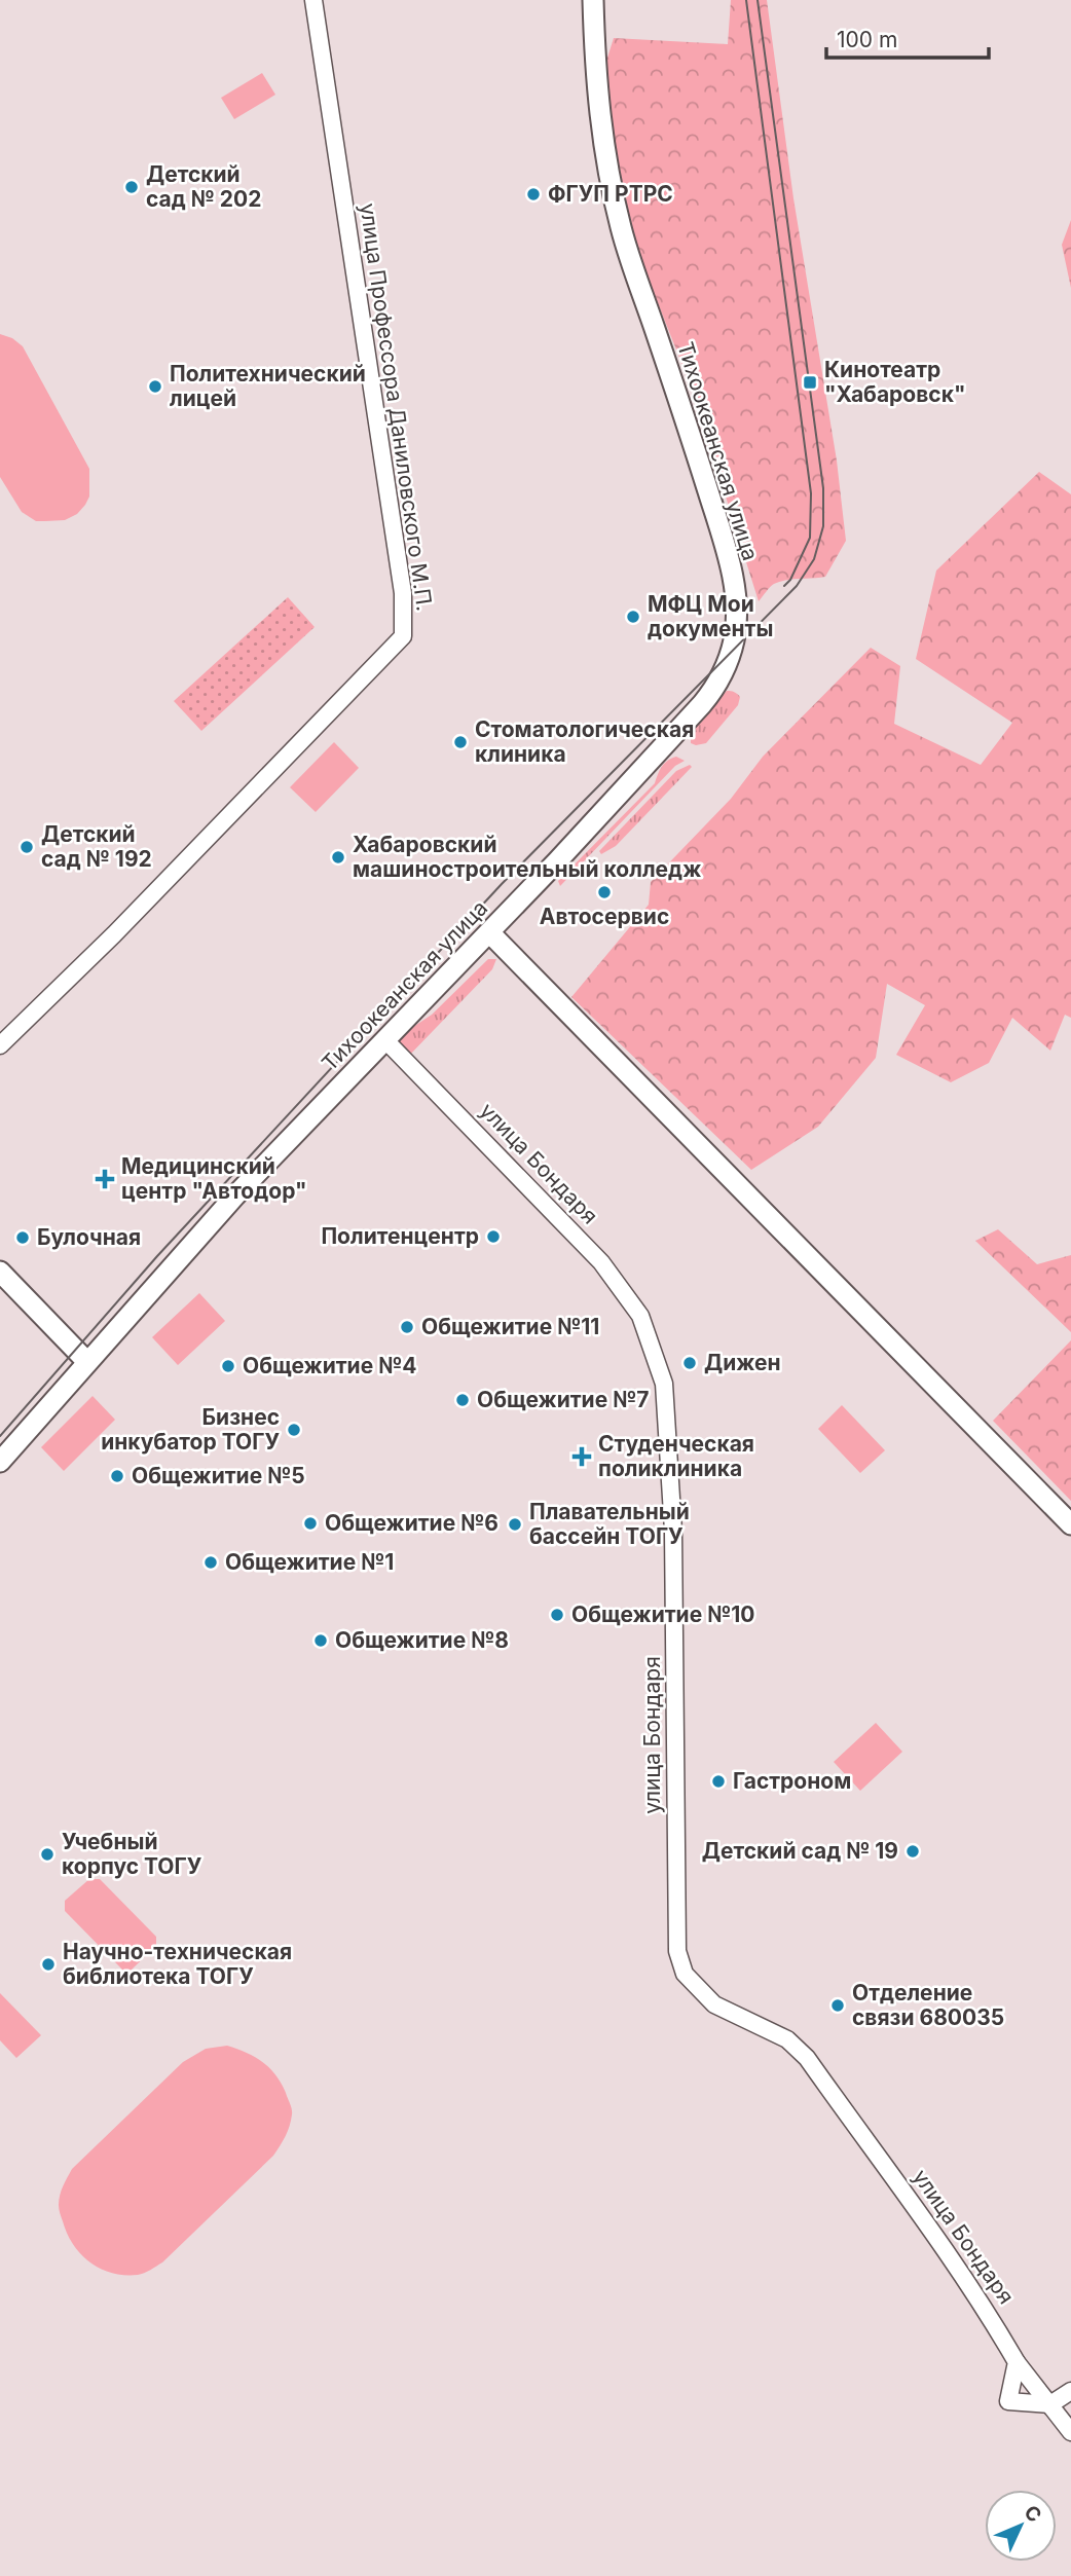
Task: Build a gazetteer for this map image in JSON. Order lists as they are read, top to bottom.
{
  "streets": {
    "main road": ["Тихоокеанская улица"],
    "street": ["улица Профессора Даниловского М.П.", "улица Бондаря"]
  },
  "crossings": [
    ["Тихоокеанская улица", "улица Бондаря"]
  ],
  "places": {
    "other": [
      "Детский сад № 202",
      "ФГУП РТРС",
      "Политехнический лицей",
      "МФЦ Мои документы",
      "Стоматологическая клиника",
      "Детский сад № 192",
      "Хабаровский машиностроительный колледж",
      "Автосервис",
      "Политенцентр",
      "Булочная",
      "Общежитие №11",
      "Дижен",
      "Общежитие №4",
      "Общежитие №7",
      "Бизнес инкубатор ТОГУ",
      "Общежитие №5",
      "Общежитие №6",
      "Плавательный бассейн ТОГУ",
      "Общежитие №1",
      "Общежитие №10",
      "Общежитие №8",
      "Гастроном",
      "Детский сад № 19",
      "Учебный корпус ТОГУ",
      "Научно-техническая библиотека ТОГУ",
      "Отделение связи 680035"
    ],
    "transit": ["Кинотеатр \"Хабаровск\""],
    "health": ["Медицинский центр \"Автодор\"", "Студенческая поликлиника"]
  },
  "scale_bar": "100 m",
  "north": "top right"
}
